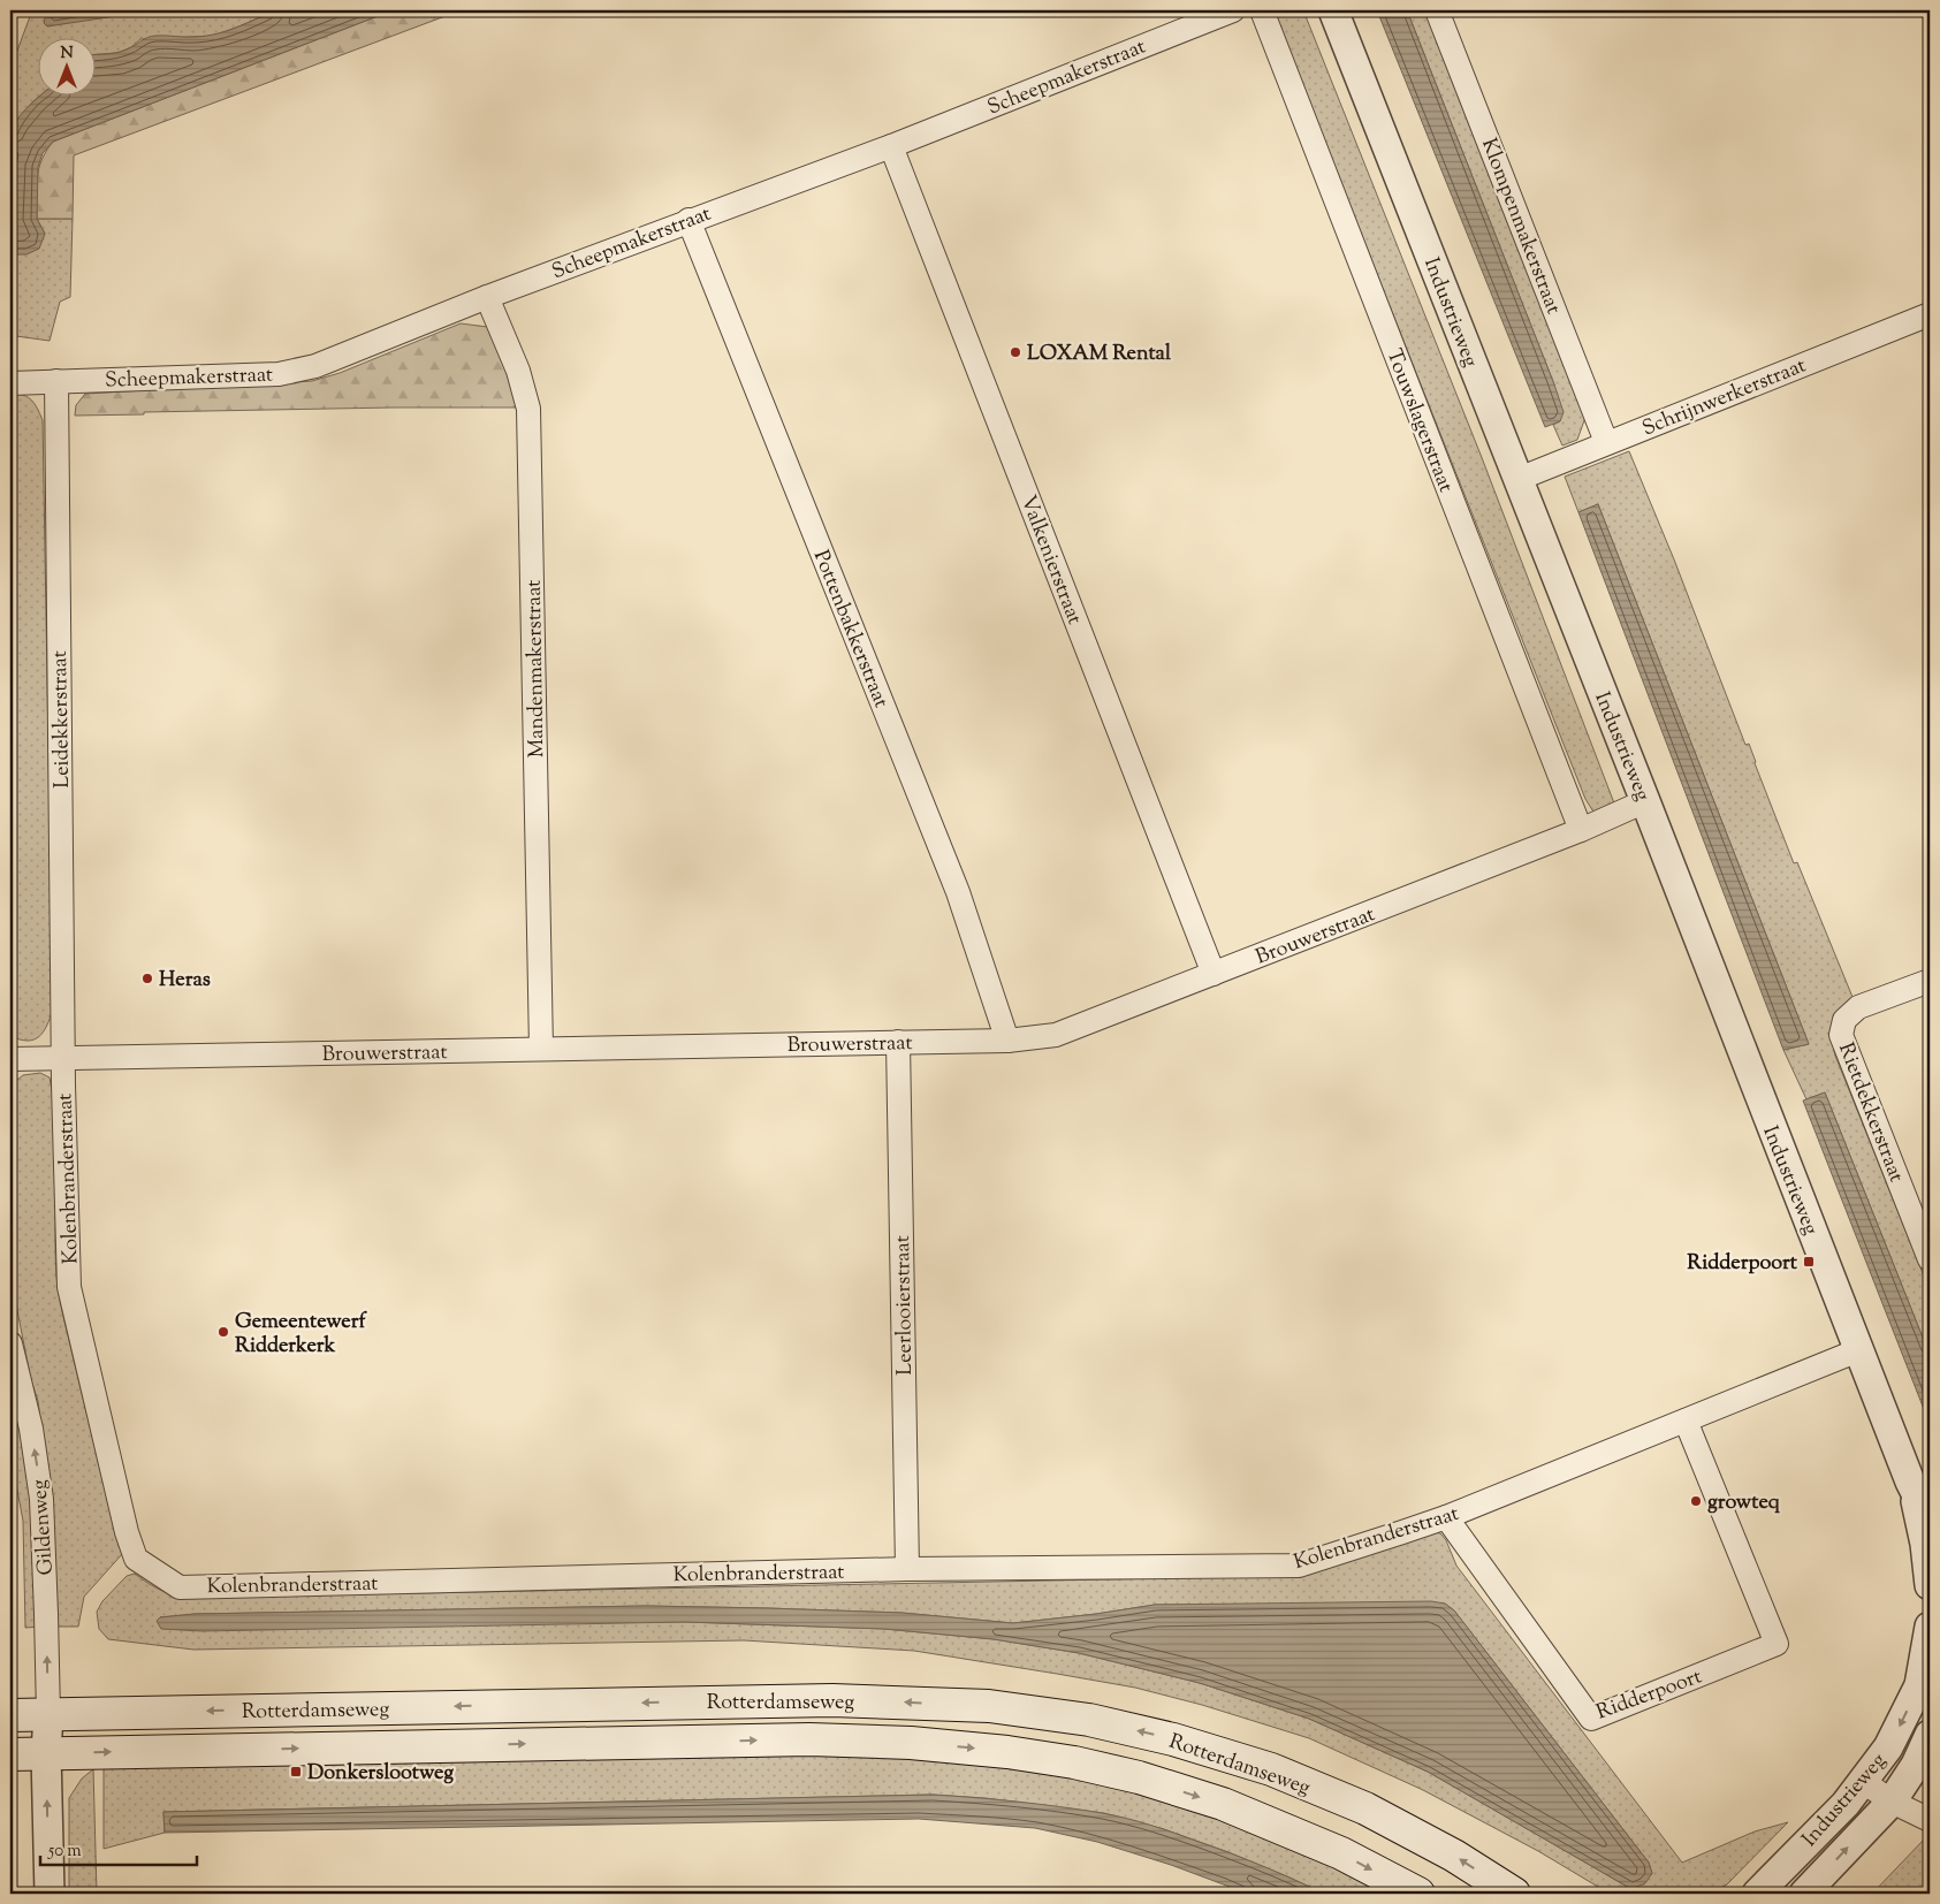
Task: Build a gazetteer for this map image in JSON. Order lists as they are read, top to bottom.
{
  "streets": {
    "main road": ["Rotterdamseweg"],
    "street": [
      "Scheepmakerstraat",
      "Klompenmakerstraat",
      "Industrieweg",
      "Schrijnwerkerstraat",
      "Touwslagerstraat",
      "Valkenierstraat",
      "Pottenbakkerstraat",
      "Mandenmakerstraat",
      "Leidekkerstraat",
      "Brouwerstraat",
      "Rietdekkerstraat",
      "Kolenbranderstraat",
      "Leerlooierstraat",
      "Gildenweg",
      "Ridderpoort"
    ]
  },
  "crossings": [
    ["Scheepmakerstraat", "Valkenierstraat"],
    ["Scheepmakerstraat", "Pottenbakkerstraat"],
    ["Scheepmakerstraat", "Mandenmakerstraat"],
    ["Scheepmakerstraat", "Leidekkerstraat"],
    ["Klompenmakerstraat", "Schrijnwerkerstraat"],
    ["Industrieweg", "Schrijnwerkerstraat"],
    ["Industrieweg", "Brouwerstraat"],
    ["Industrieweg", "Kolenbranderstraat"],
    ["Touwslagerstraat", "Brouwerstraat"],
    ["Valkenierstraat", "Brouwerstraat"],
    ["Pottenbakkerstraat", "Brouwerstraat"],
    ["Mandenmakerstraat", "Brouwerstraat"],
    ["Leidekkerstraat", "Brouwerstraat"],
    ["Leidekkerstraat", "Kolenbranderstraat"],
    ["Brouwerstraat", "Kolenbranderstraat"],
    ["Brouwerstraat", "Leerlooierstraat"],
    ["Kolenbranderstraat", "Leerlooierstraat"],
    ["Kolenbranderstraat", "Ridderpoort"],
    ["Gildenweg", "Rotterdamseweg"]
  ],
  "one_way": ["Gildenweg"],
  "places": {
    "other": [
      "LOXAM Rental",
      "Heras",
      "Gemeentewerf Ridderkerk",
      "growteq"
    ],
    "transit": ["Ridderpoort", "Donkerslootweg"]
  },
  "scale_bar": "50 m",
  "north": "top"
}
